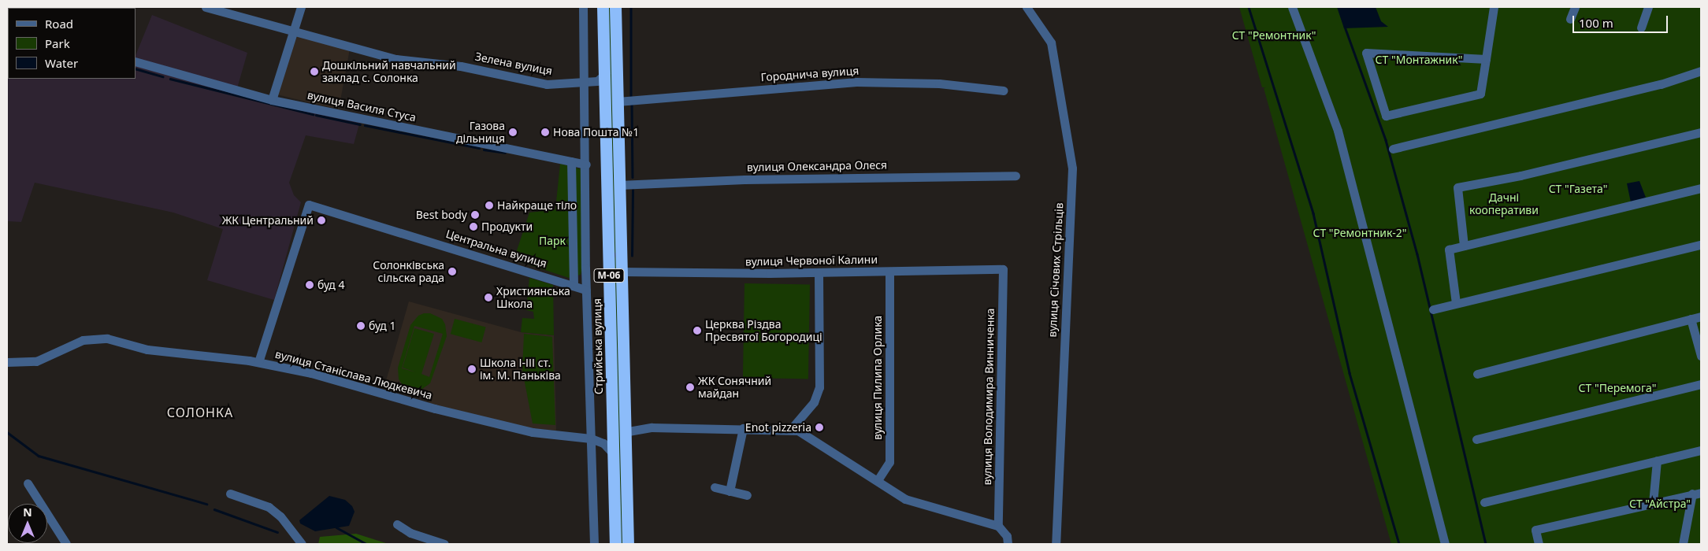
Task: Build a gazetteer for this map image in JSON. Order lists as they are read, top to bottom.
{
  "streets": {
    "highway": ["М-06", "Стрийська вулиця"],
    "street": [
      "Зелена вулиця",
      "Городнича вулиця",
      "вулиця Василя Стуса",
      "вулиця Олександра Олеся",
      "Центральна вулиця",
      "вулиця Червоної Калини",
      "вулиця Січових Стрільців",
      "вулиця Станіслава Людкевича",
      "вулиця Пилипа Орлика",
      "вулиця Володимира Винниченка"
    ]
  },
  "crossings": [
    ["Зелена вулиця", "Стрийська вулиця"],
    ["Городнича вулиця", "Стрийська вулиця"],
    ["вулиця Олександра Олеся", "Стрийська вулиця"],
    ["Центральна вулиця", "вулиця Станіслава Людкевича"],
    ["вулиця Червоної Калини", "Стрийська вулиця"],
    ["вулиця Червоної Калини", "вулиця Пилипа Орлика"],
    ["вулиця Червоної Калини", "вулиця Володимира Винниченка"],
    ["Стрийська вулиця", "вулиця Станіслава Людкевича"]
  ],
  "districts": ["СОЛОНКА"],
  "parks": [
    "СТ \"Ремонтник\"",
    "СТ \"Монтажник\"",
    "СТ \"Газета\"",
    "Дачні кооперативи",
    "СТ \"Ремонтник-2\"",
    "Парк",
    "СТ \"Перемога\"",
    "СТ \"Айстра\""
  ],
  "places": [
    "Дошкільний навчальний заклад с. Солонка",
    "Газова дільниця",
    "Нова Пошта №1",
    "Найкраще тіло",
    "Best body",
    "ЖК Центральний",
    "Продукти",
    "Солонківська сільска рада",
    "буд 4",
    "Християнська Школа",
    "буд 1",
    "Церква Різдва Пресвятої Богородиці",
    "Школа І-ІІІ ст. ім. М. Паньківа",
    "ЖК Сонячний майдан",
    "Enot pizzeria"
  ],
  "legend": ["Road", "Park", "Water"],
  "scale_bar": "100 m",
  "north": "top"
}
